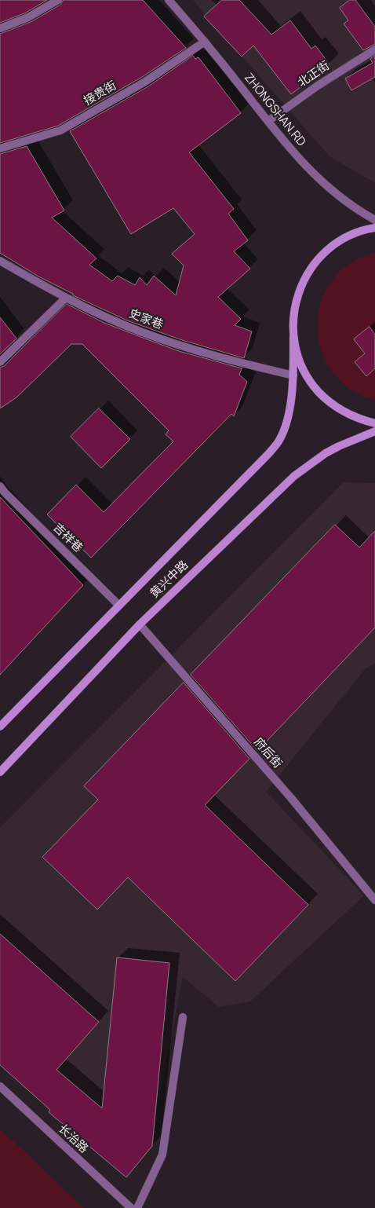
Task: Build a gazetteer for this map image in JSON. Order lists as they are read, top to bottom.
{
  "streets": {
    "main road": ["黄兴中路"],
    "street": [
      "北正街",
      "接贵街",
      "ZHONGSHAN.RD",
      "史家巷",
      "吉祥巷",
      "府后街",
      "长治路"
    ]
  },
  "crossings": [
    ["北正街", "ZHONGSHAN.RD"],
    ["接贵街", "ZHONGSHAN.RD"],
    ["史家巷", "黄兴中路"],
    ["吉祥巷", "黄兴中路"],
    ["黄兴中路", "府后街"]
  ]
}
